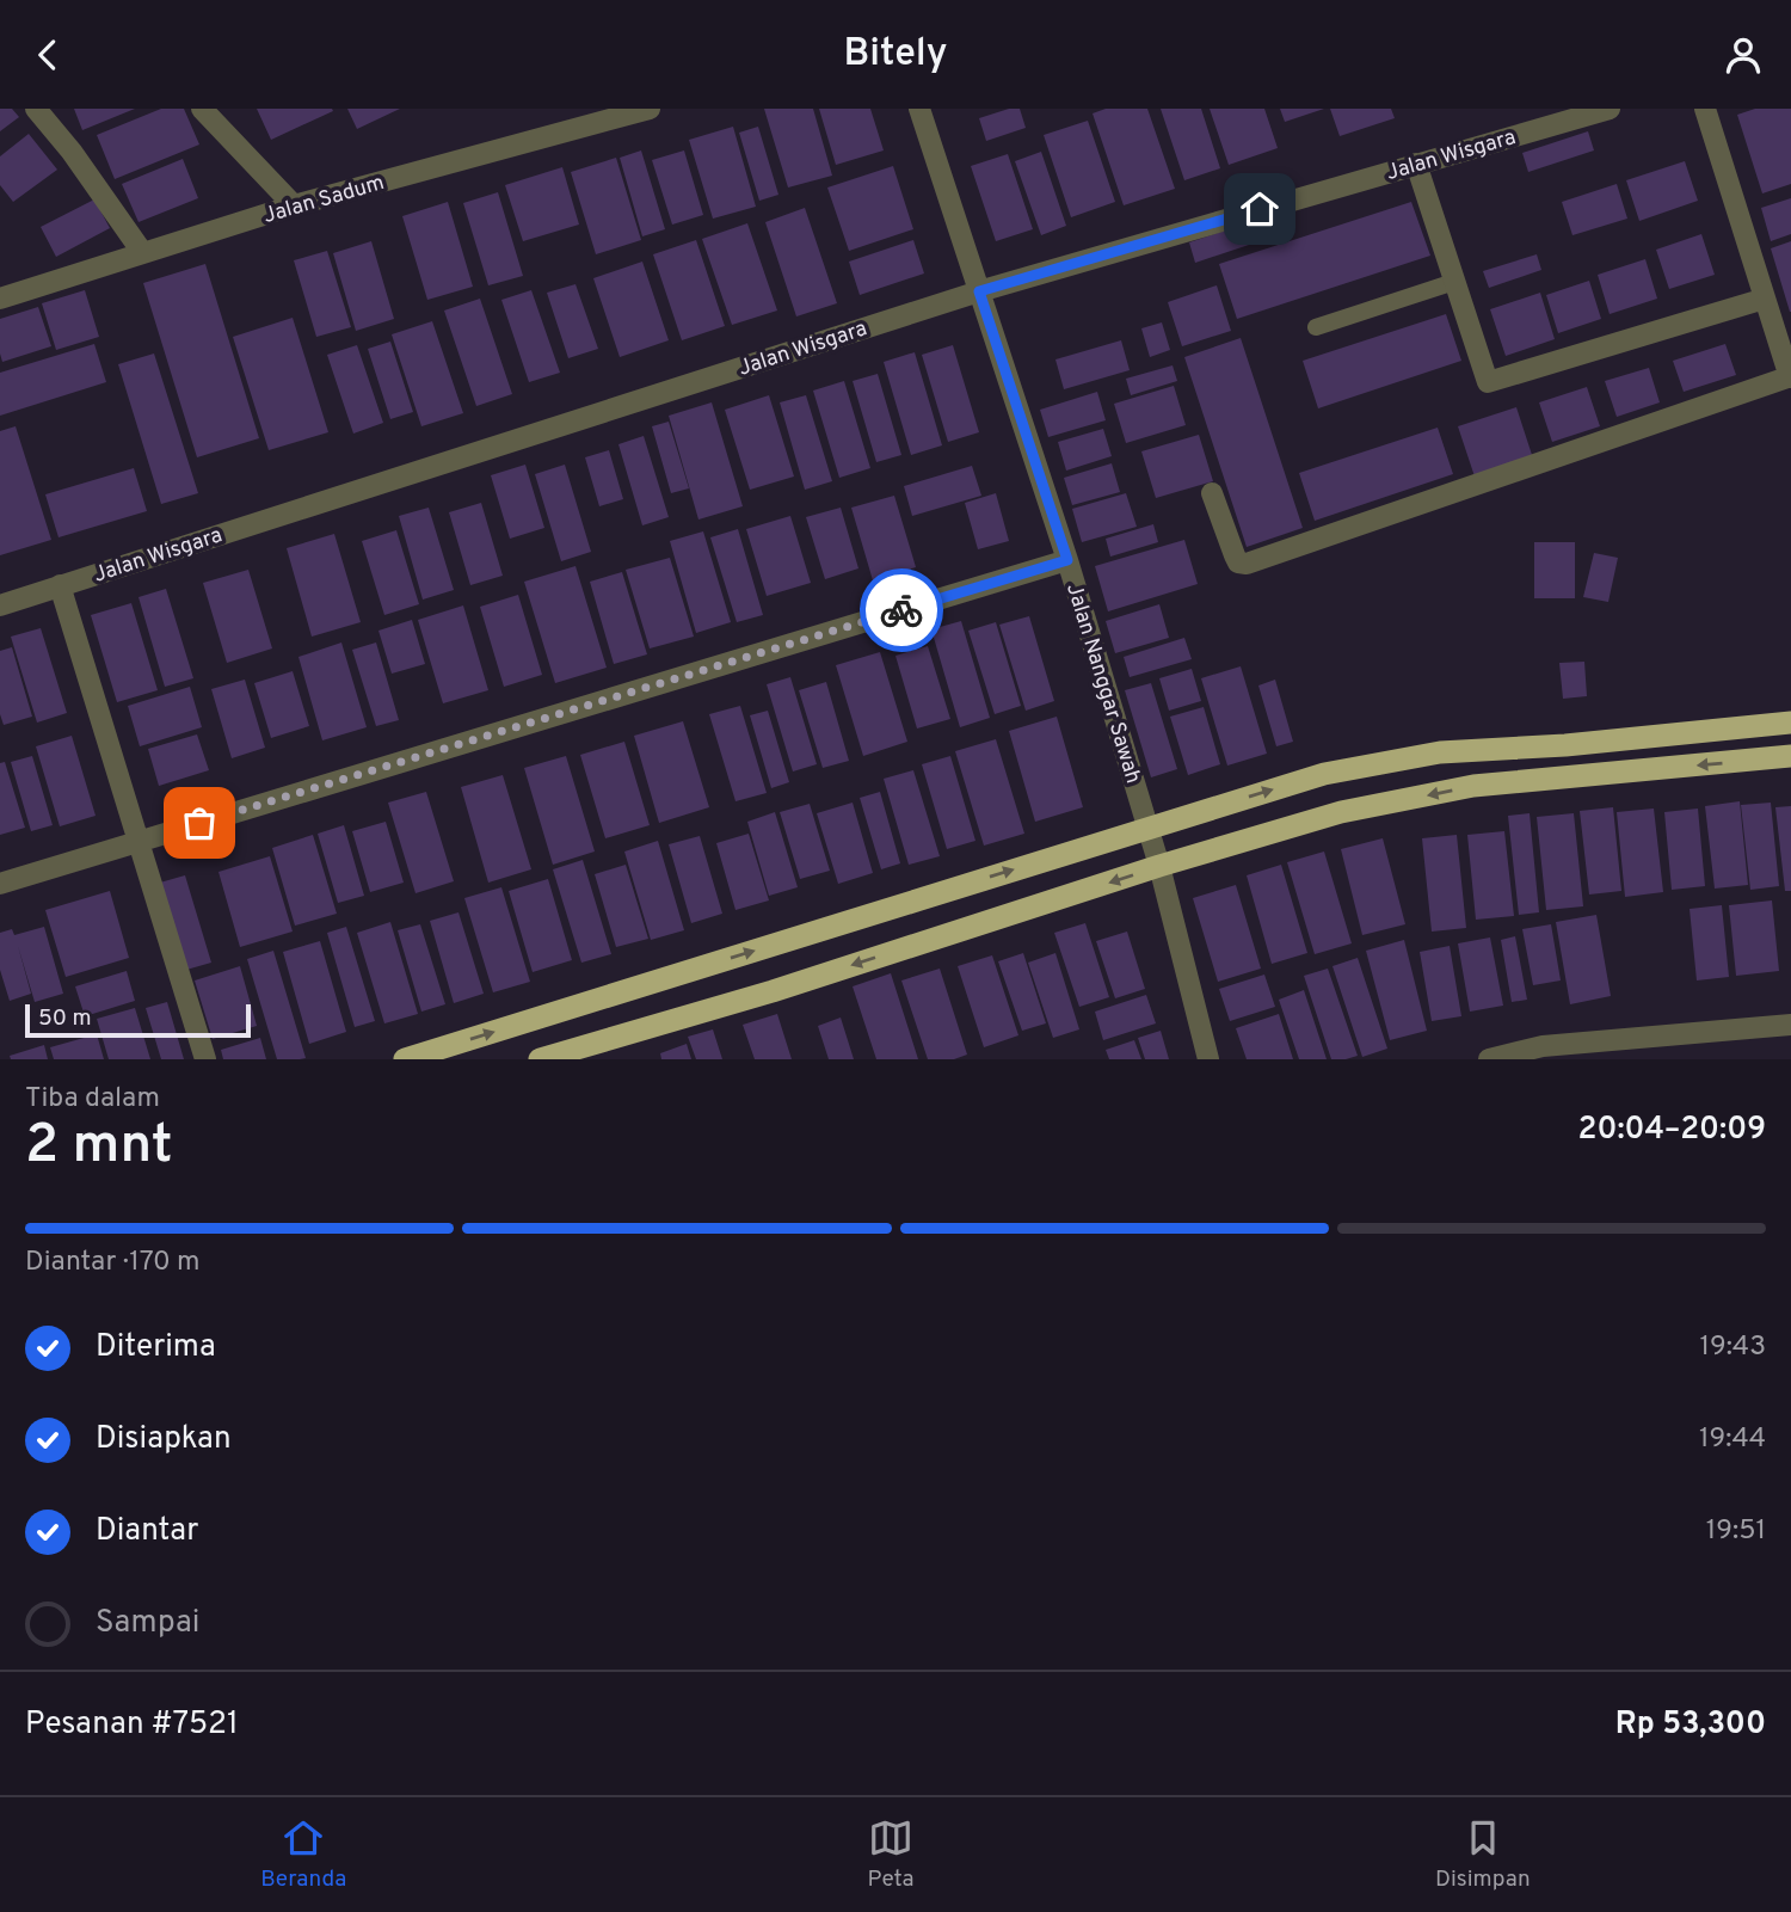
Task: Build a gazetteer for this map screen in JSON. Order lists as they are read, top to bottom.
{
  "streets": {
    "street": ["Jalan Wisgara", "Jalan Sadum", "Jalan Nanggar Sawah"]
  },
  "crossings": [
    ["Jalan Wisgara", "Jalan Nanggar Sawah"]
  ],
  "scale_bar": "50 m",
  "page": {
    "header": "Bitely",
    "scale": "50 m",
    "heading": ["2 mnt", "Tiba dalam", "20:04–20:09"],
    "panel": ["Pesanan #7521", "Rp 53,300"],
    "bar": "Diantar · 170 m",
    "list": [
      ["Diterima", "19:43"],
      ["Disiapkan", "19:44"],
      ["Diantar", "19:51"],
      "Sampai"
    ],
    "tabs": ["Beranda", "Peta", "Disimpan"]
  }
}
